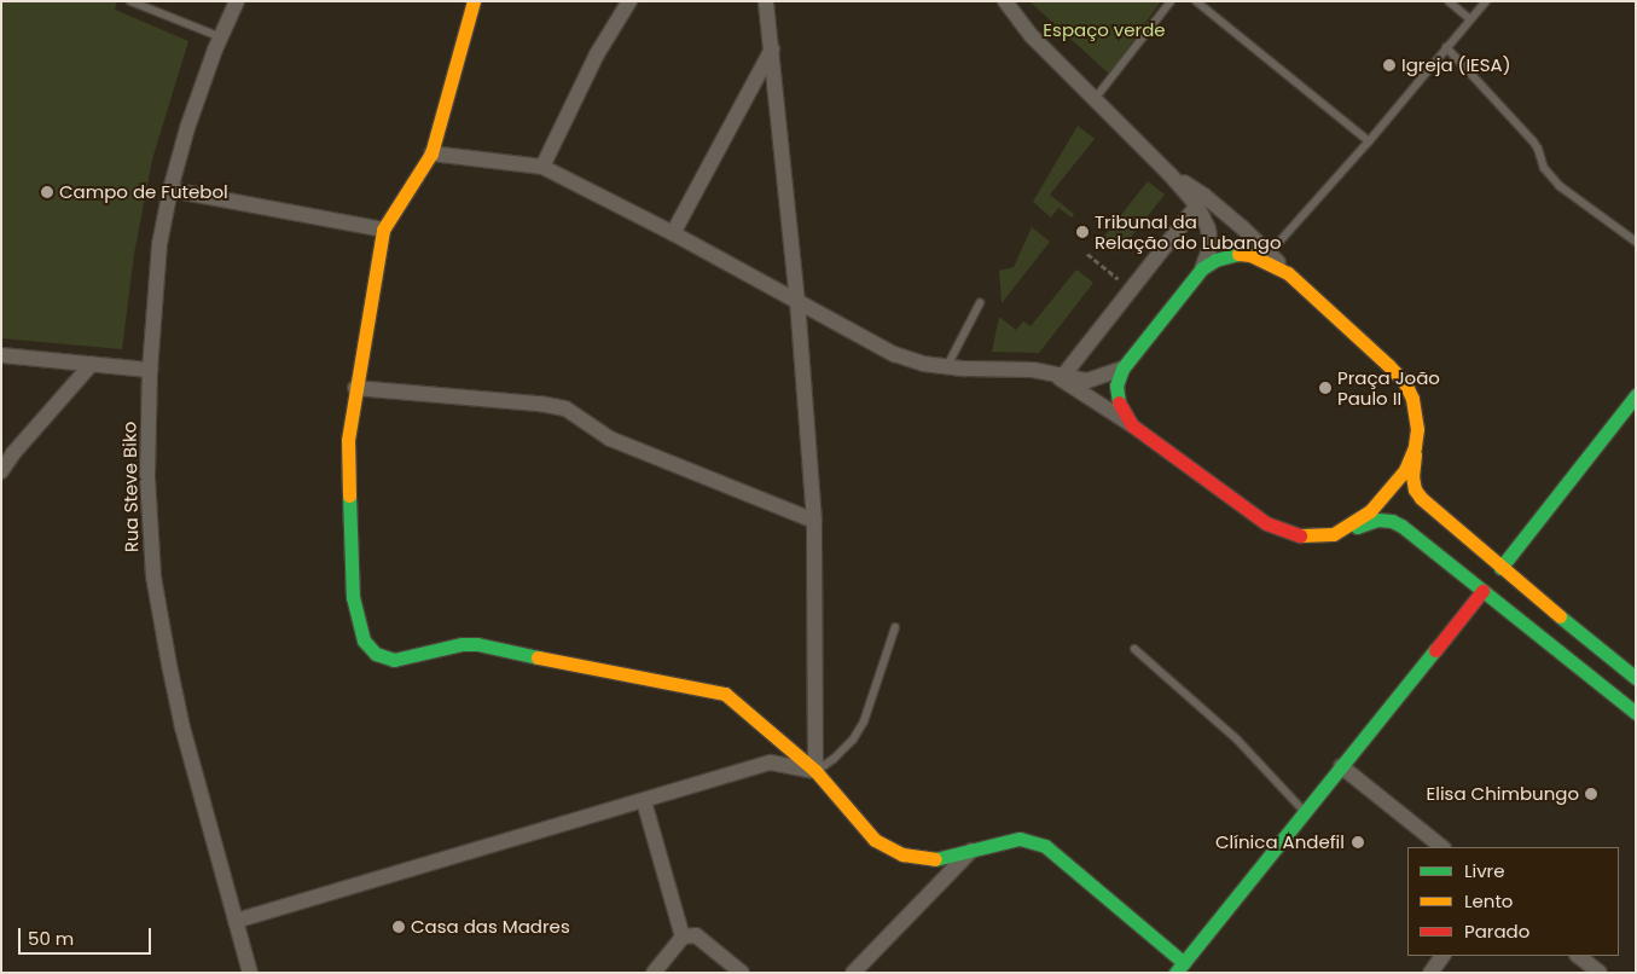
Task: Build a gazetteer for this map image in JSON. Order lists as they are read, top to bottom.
{
  "streets": {
    "street": ["Rua Steve Biko"]
  },
  "parks": ["Espaço verde"],
  "places": [
    "Igreja (IESA)",
    "Campo de Futebol",
    "Tribunal da Relação do Lubango",
    "Praça João Paulo II",
    "Elisa Chimbungo",
    "Clínica Andefil",
    "Casa das Madres"
  ],
  "legend": ["Livre", "Lento", "Parado"],
  "scale_bar": "50 m"
}
